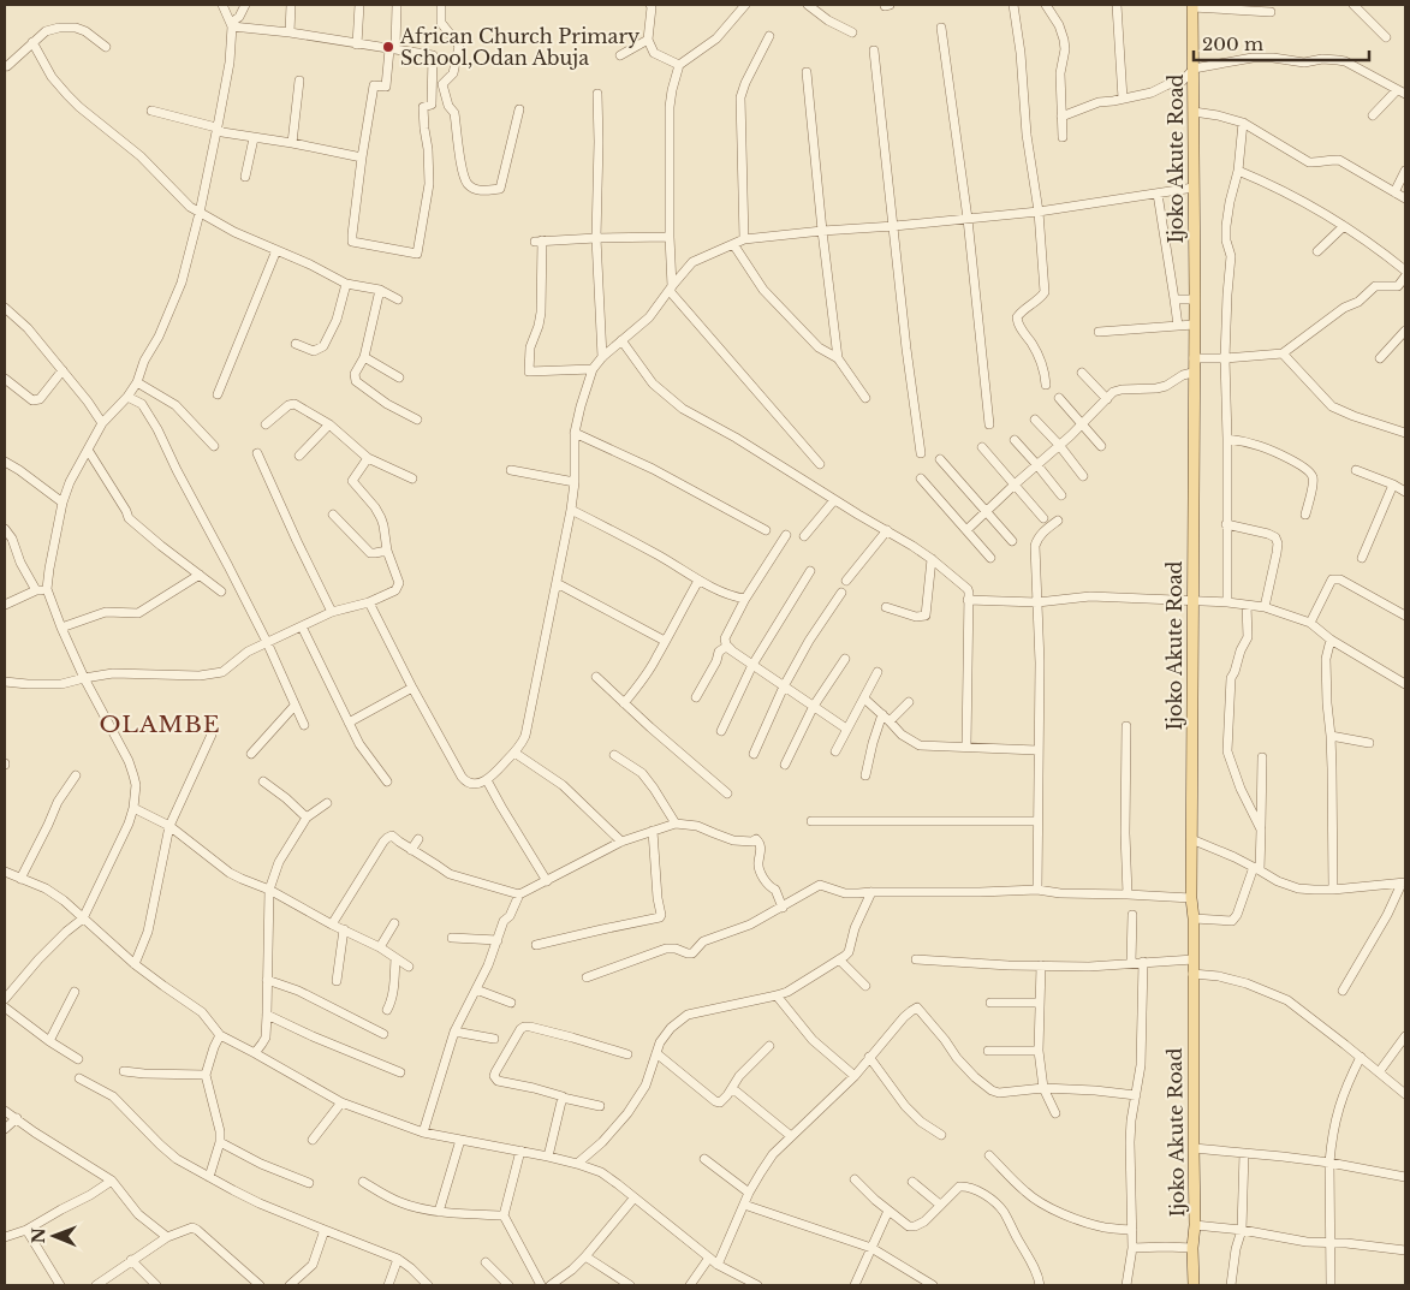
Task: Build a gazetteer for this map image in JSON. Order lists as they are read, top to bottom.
{
  "streets": {
    "main road": ["Ijoko Akute Road"]
  },
  "districts": ["OLAMBE"],
  "places": ["African Church Primary School,Odan Abuja"],
  "scale_bar": "200 m",
  "north": "left"
}
